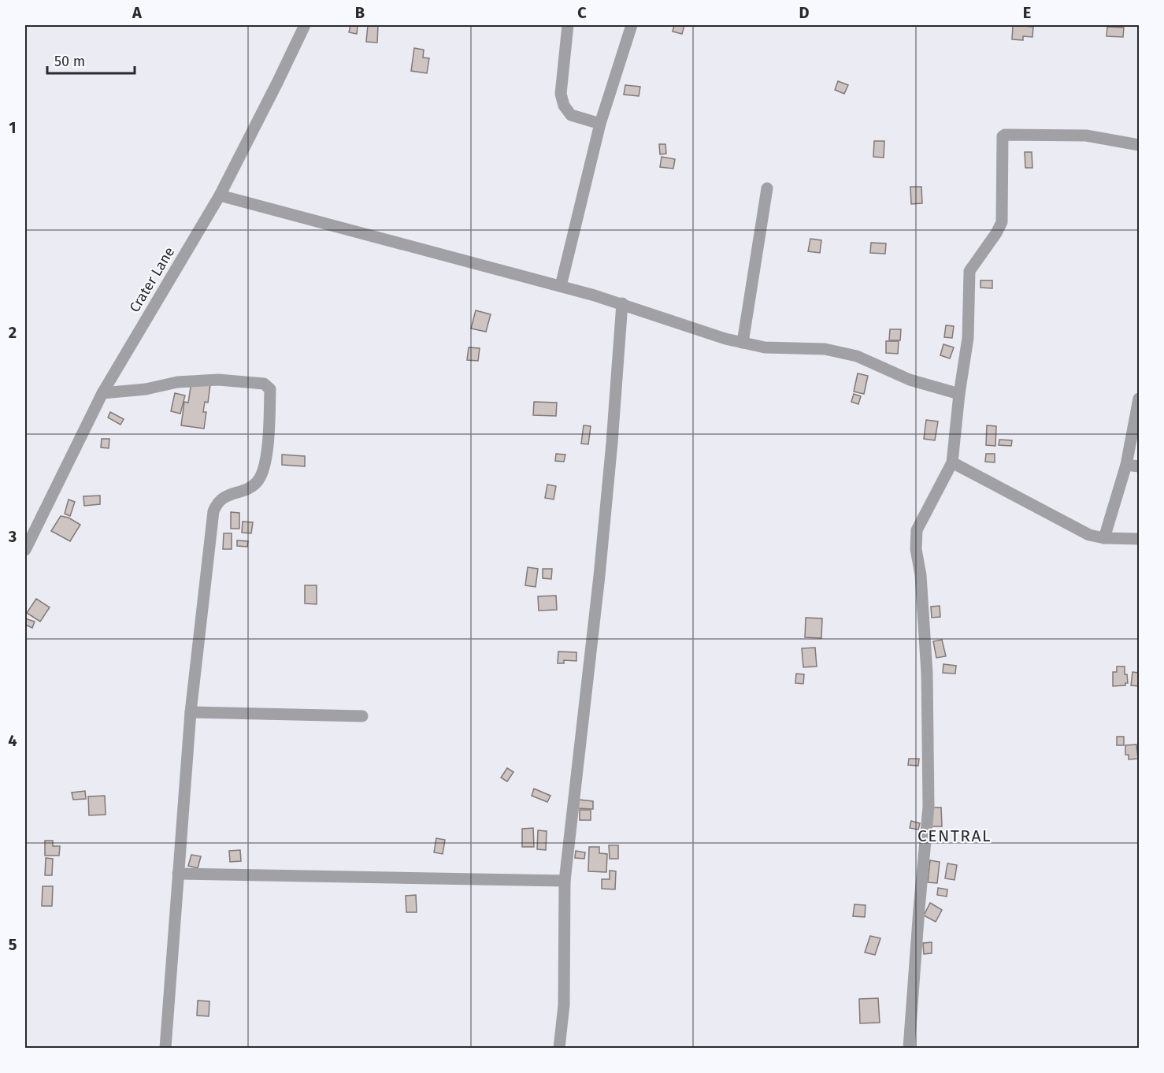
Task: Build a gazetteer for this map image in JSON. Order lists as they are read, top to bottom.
{
  "streets": {
    "street": ["Crater Lane"]
  },
  "districts": ["CENTRAL"],
  "scale_bar": "50 m",
  "grid": {
    "columns": [
      "A",
      "B",
      "C",
      "D",
      "E"
    ],
    "rows": [
      "1",
      "2",
      "3",
      "4",
      "5"
    ]
  }
}
